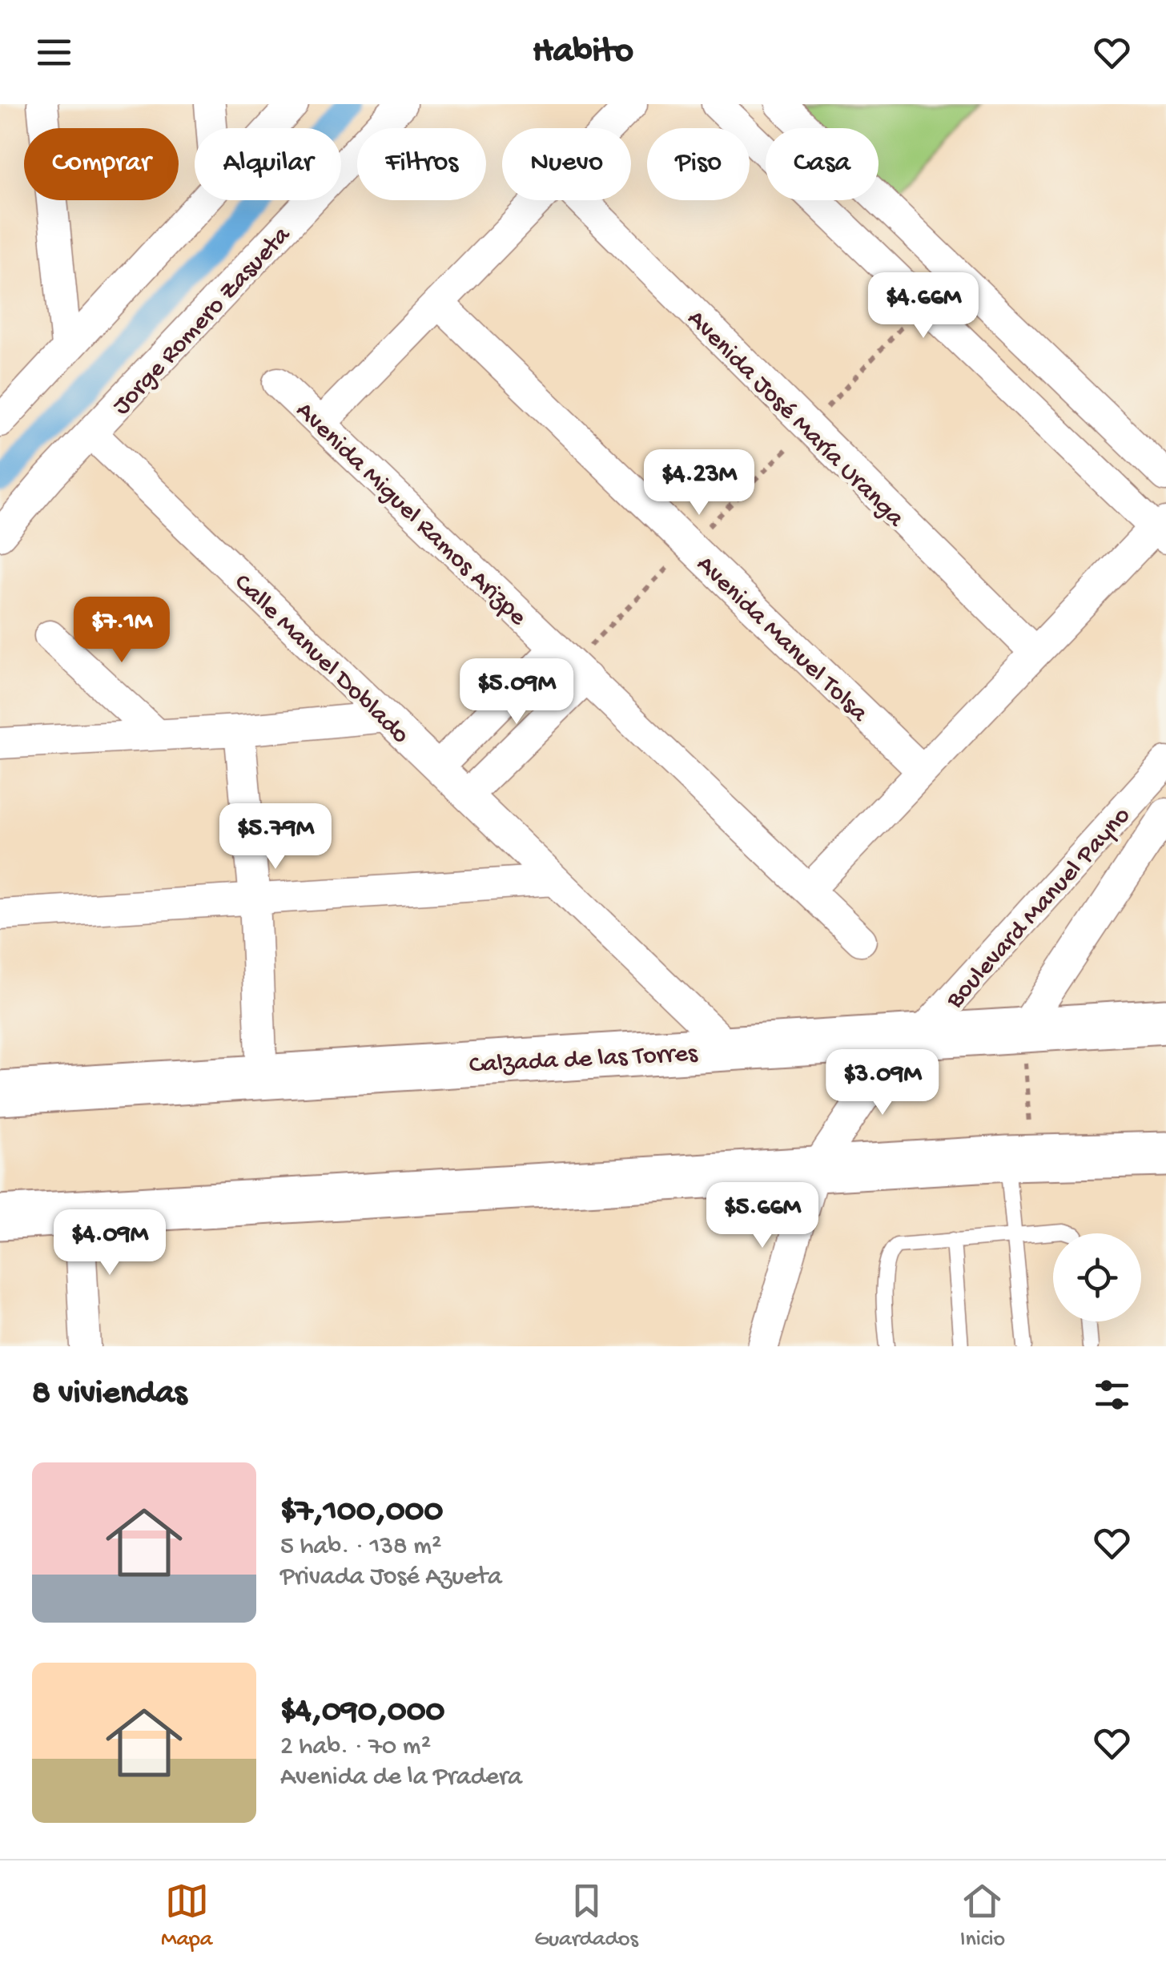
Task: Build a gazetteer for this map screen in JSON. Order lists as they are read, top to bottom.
{
  "streets": {
    "main road": ["Calzada de las Torres"],
    "street": [
      "Jorge Romero Zasueta",
      "Avenida José María Uranga",
      "Avenida Miguel Ramos Arizpe",
      "Avenida Manuel Tolsa",
      "Calle Manuel Doblado",
      "Boulevard Manuel Payno"
    ]
  },
  "crossings": [
    ["Jorge Romero Zasueta", "Calle Manuel Doblado"],
    ["Calle Manuel Doblado", "Calzada de las Torres"],
    ["Boulevard Manuel Payno", "Calzada de las Torres"]
  ],
  "page": {
    "header": "Habito",
    "chip": [
      "Comprar",
      "Alquilar",
      "Filtros",
      "Nuevo",
      "Piso",
      "Casa"
    ],
    "price": [
      "$4.66M",
      "$4.23M",
      "$7.1M",
      "$5.09M",
      "$5.79M",
      "$3.09M",
      "$5.66M",
      "$4.09M"
    ],
    "heading": "8 viviendas",
    "list": [
      {
        "name": "$7,100,000",
        "note": "5 hab. · 138 m² · Privada José Azueta"
      },
      {
        "name": "$4,090,000",
        "note": "2 hab. · 70 m² · Avenida de la Pradera"
      }
    ],
    "tabs": ["Mapa", "Guardados", "Inicio"]
  }
}
